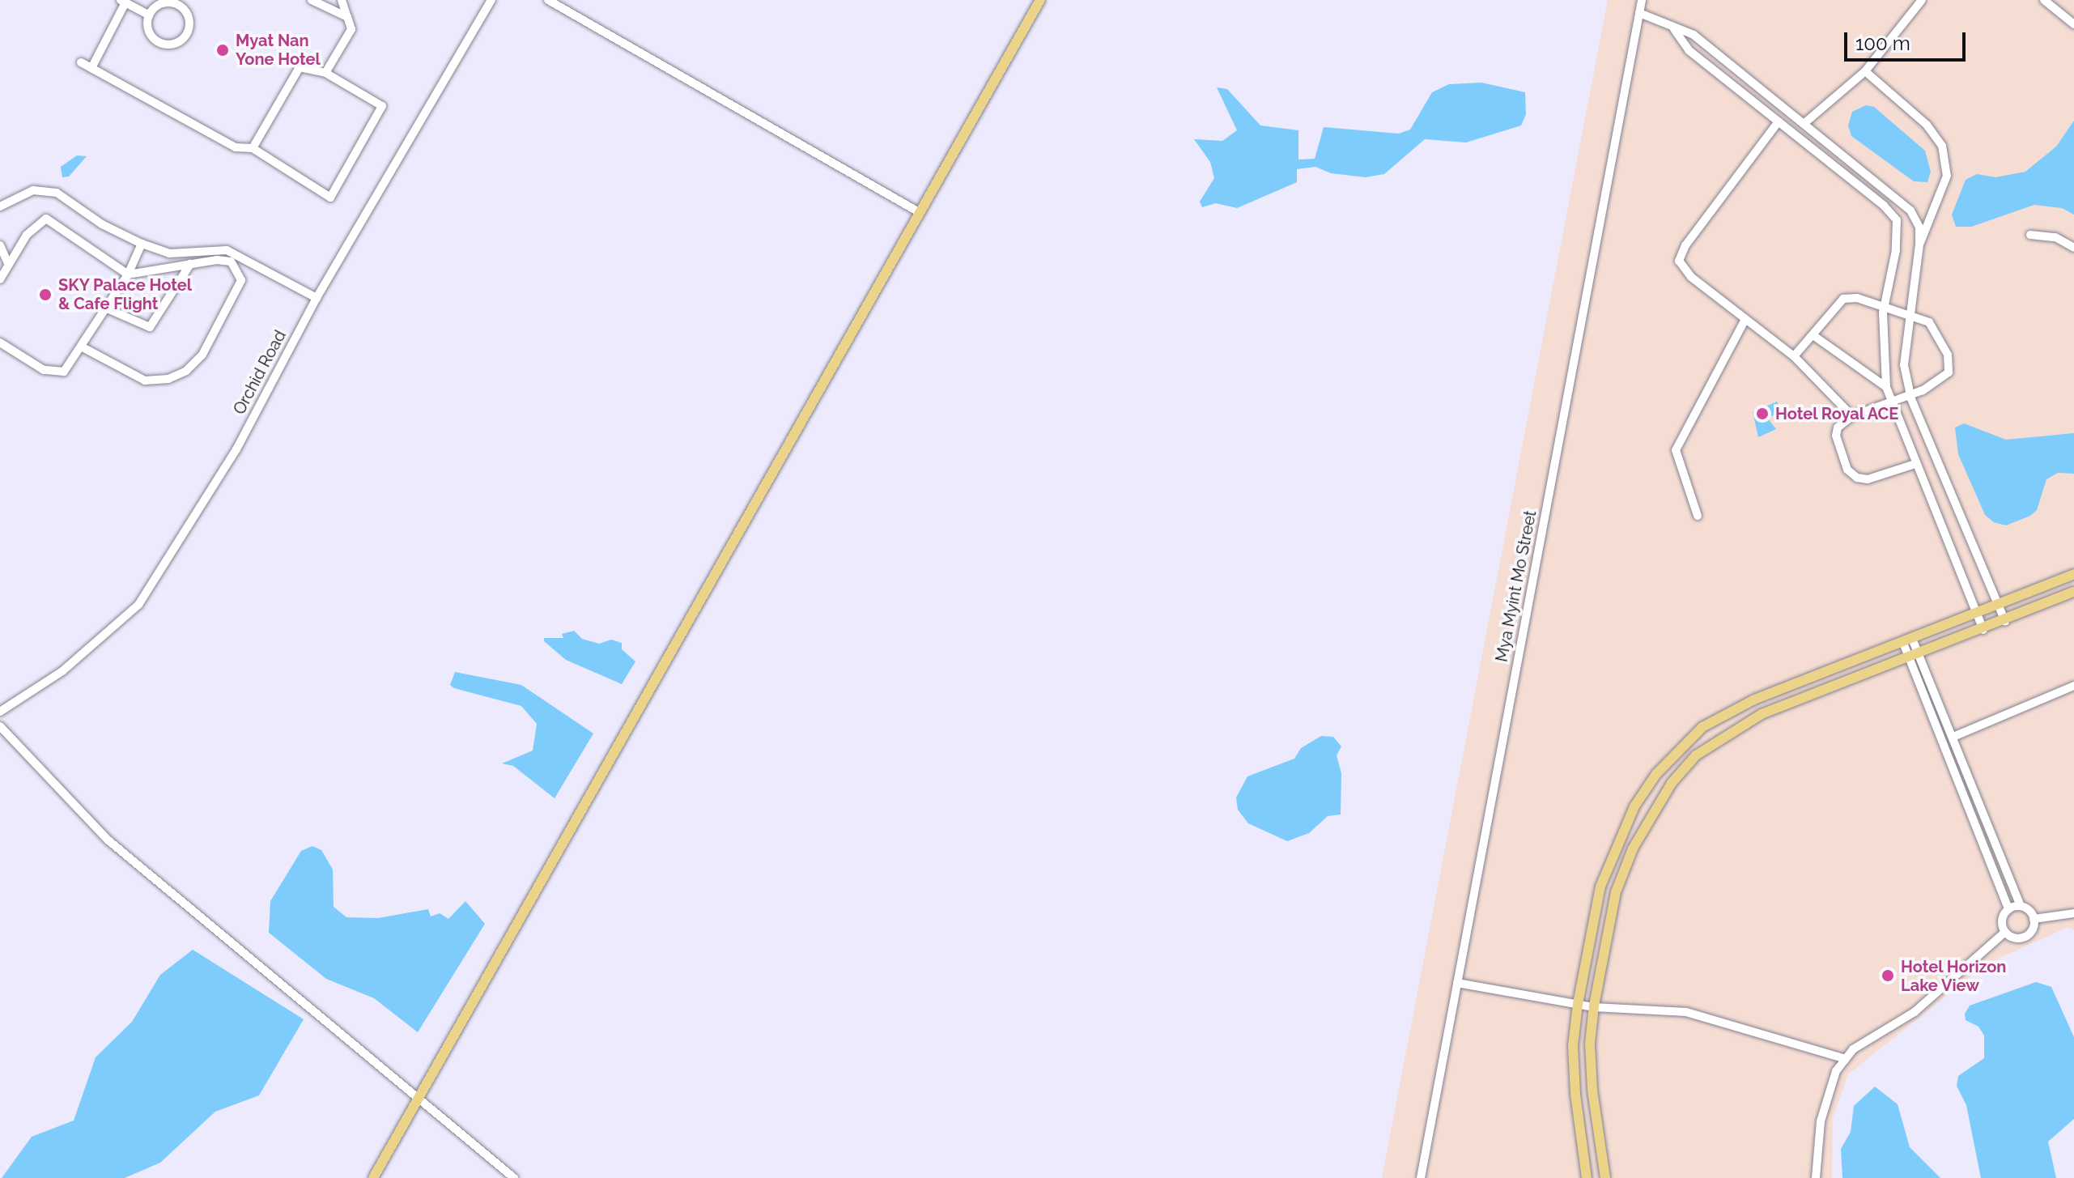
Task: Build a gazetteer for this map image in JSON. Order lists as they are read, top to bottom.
{
  "streets": {
    "street": ["Orchid Road", "Mya Myint Mo Street"]
  },
  "places": [
    "Myat Nan Yone Hotel",
    "SKY Palace Hotel & Cafe Flight",
    "Hotel Royal ACE",
    "Hotel Horizon Lake View"
  ],
  "scale_bar": "100 m"
}
